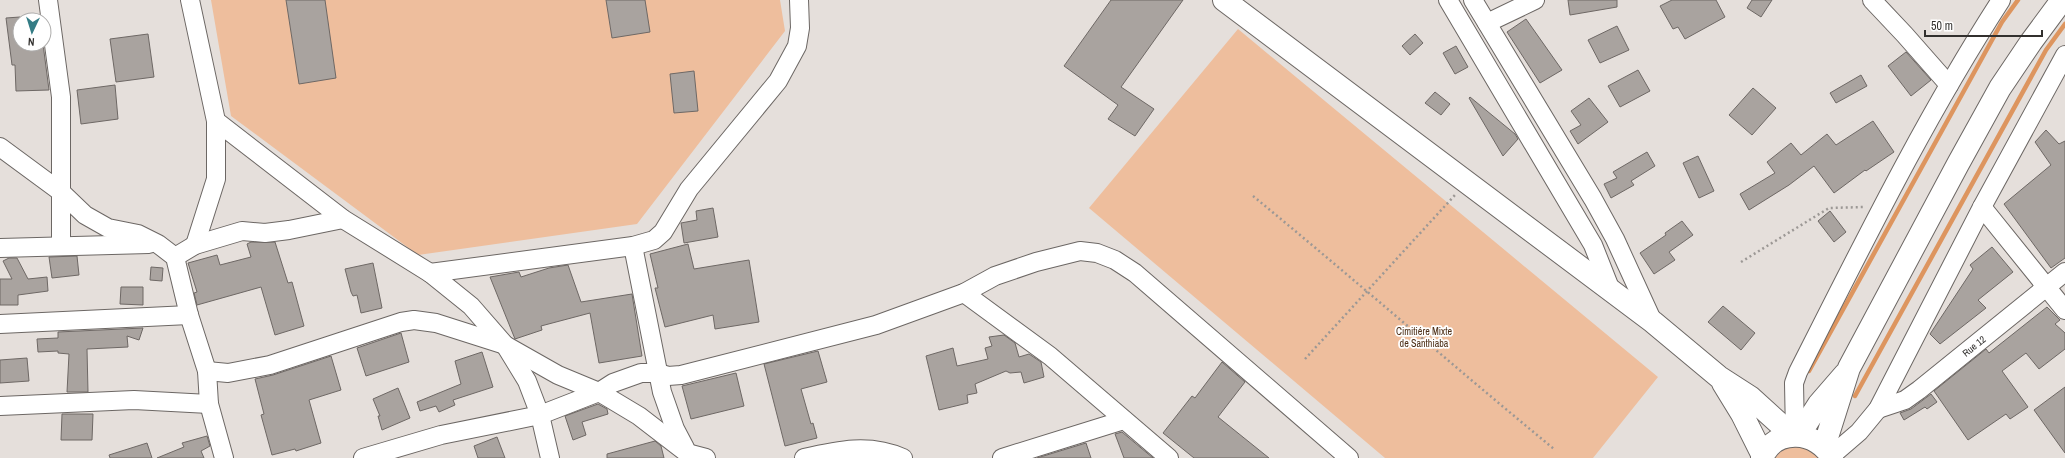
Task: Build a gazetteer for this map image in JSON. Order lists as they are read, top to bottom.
{
  "streets": {
    "street": ["Rue 12"]
  },
  "parks": ["Cimitiére Mixte de Santhiaba"],
  "scale_bar": "50 m",
  "north": "bottom"
}
